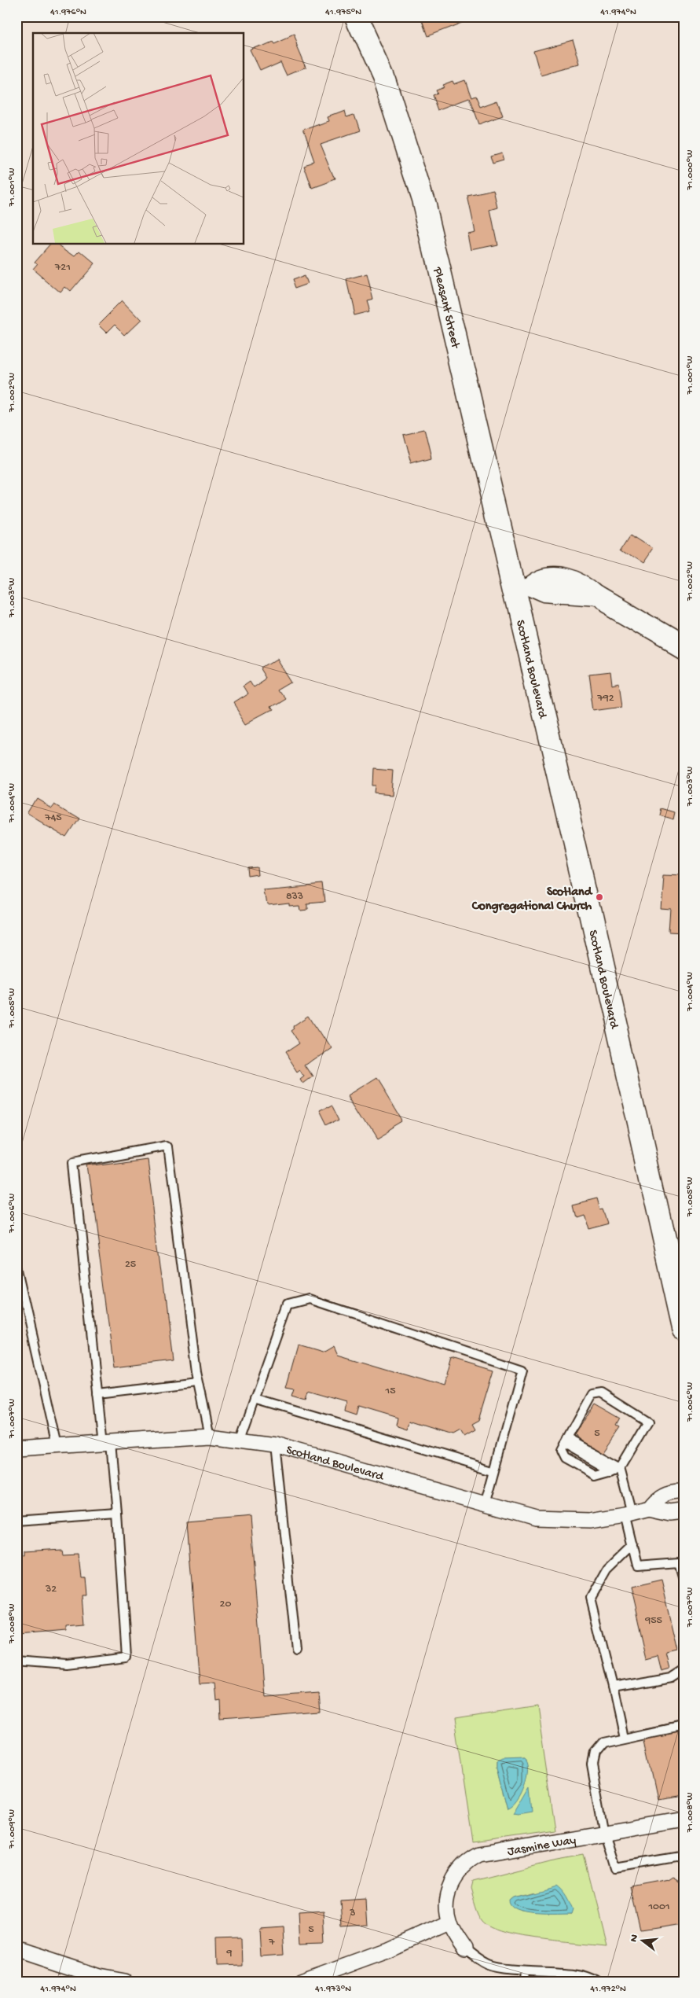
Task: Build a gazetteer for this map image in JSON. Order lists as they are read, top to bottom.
{
  "streets": {
    "main road": ["Pleasant Street", "Scotland Boulevard"],
    "street": ["Jasmine Way"]
  },
  "crossings": [
    ["Pleasant Street", "Scotland Boulevard"]
  ],
  "places": ["Scotland Congregational Church"],
  "house_numbers": [
    "721",
    "792",
    "745",
    "833",
    "25",
    "15",
    "5",
    "32",
    "20",
    "955",
    "1001",
    "3",
    "5",
    "7",
    "9"
  ],
  "north": "left",
  "coordinates": [
    "41.976°N",
    "41.975°N",
    "41.974°N",
    "71.000°W",
    "71.001°W",
    "71.002°W",
    "71.003°W",
    "71.004°W",
    "71.005°W",
    "71.006°W",
    "71.007°W",
    "71.008°W",
    "71.009°W",
    "41.973°N",
    "41.972°N"
  ]
}
